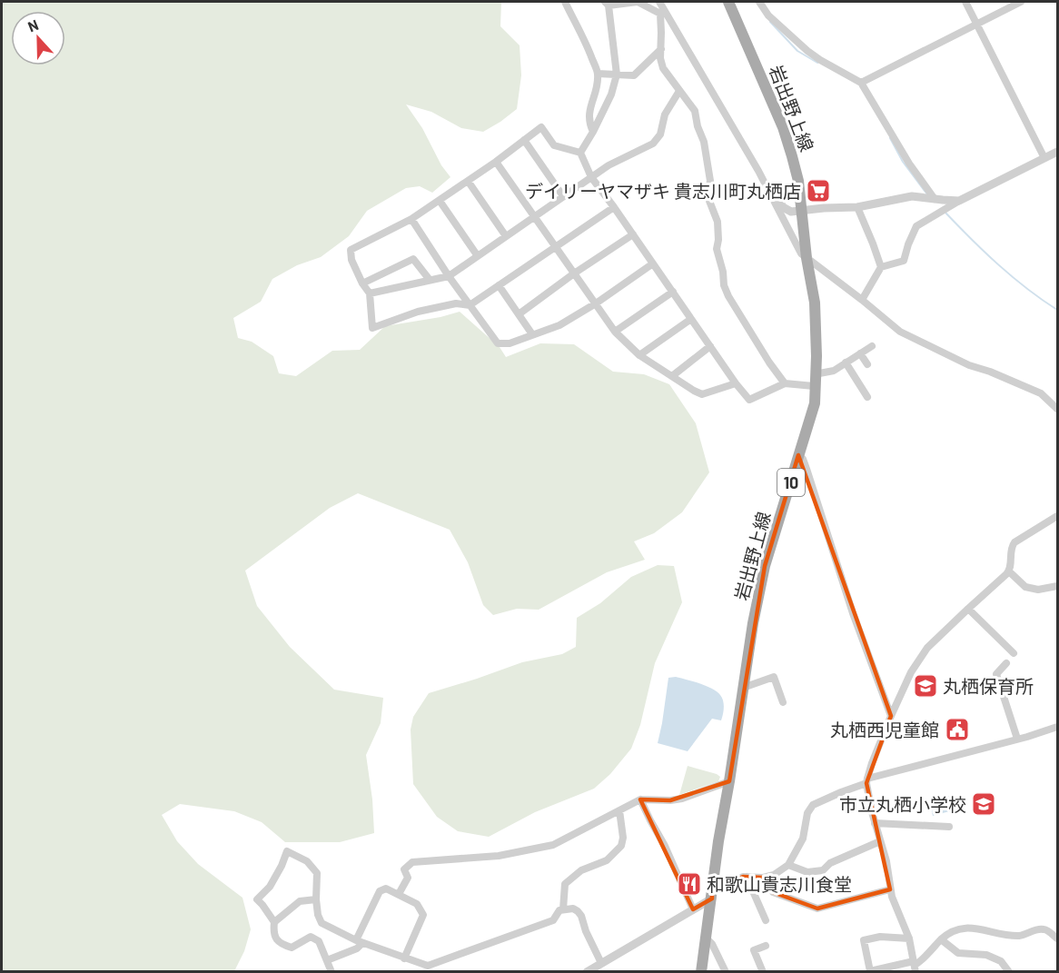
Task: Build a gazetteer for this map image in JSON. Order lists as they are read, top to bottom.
{
  "streets": {
    "main road": ["岩出野上線", "10"]
  },
  "places": {
    "supermarket": ["デイリーヤマザキ 貴志川町丸栖店"],
    "school or university": ["丸栖保育所", "市立丸栖小学校"],
    "public building": ["丸栖西児童館"],
    "restaurant": ["和歌山貴志川食堂"]
  },
  "north": "top"
}
